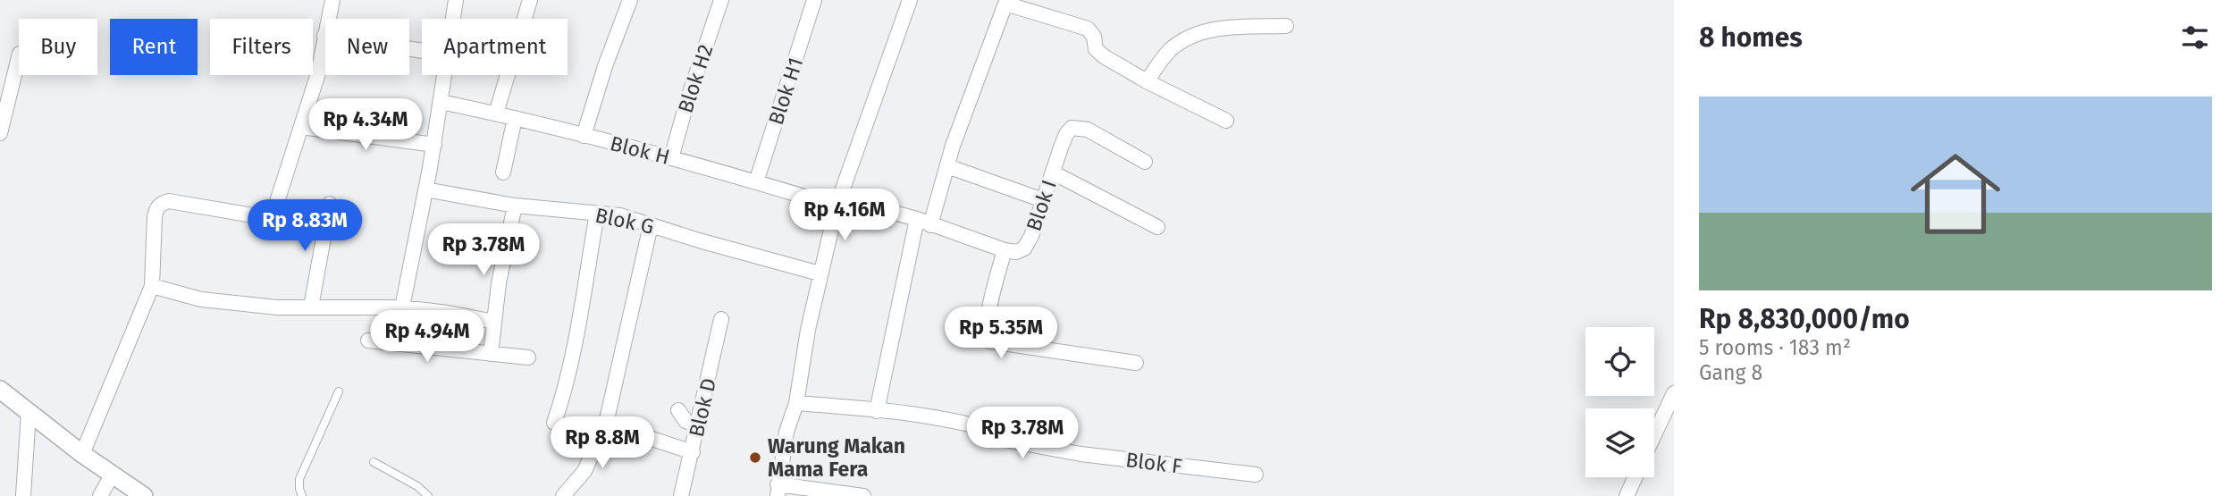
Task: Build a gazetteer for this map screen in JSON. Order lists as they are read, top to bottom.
{
  "streets": {
    "street": [
      "Blok H2",
      "Blok H1",
      "Blok H",
      "Blok I",
      "Blok G",
      "Blok D",
      "Blok F"
    ]
  },
  "crossings": [
    ["Blok H2", "Blok H"],
    ["Blok H1", "Blok H"],
    ["Blok H", "Blok I"]
  ],
  "places": ["Warung Makan Mama Fera"],
  "page": {
    "heading": "8 homes",
    "chip": [
      "Buy",
      "Rent",
      "Filters",
      "New",
      "Apartment"
    ],
    "list": [
      {
        "name": "Rp 8,830,000/mo",
        "note": "5 rooms · 183 m² · Gang 8"
      }
    ],
    "price": [
      "Rp 4.34M",
      "Rp 4.16M",
      "Rp 8.83M",
      "Rp 3.78M",
      "Rp 5.35M",
      "Rp 4.94M",
      "Rp 3.78M",
      "Rp 8.8M"
    ]
  }
}
